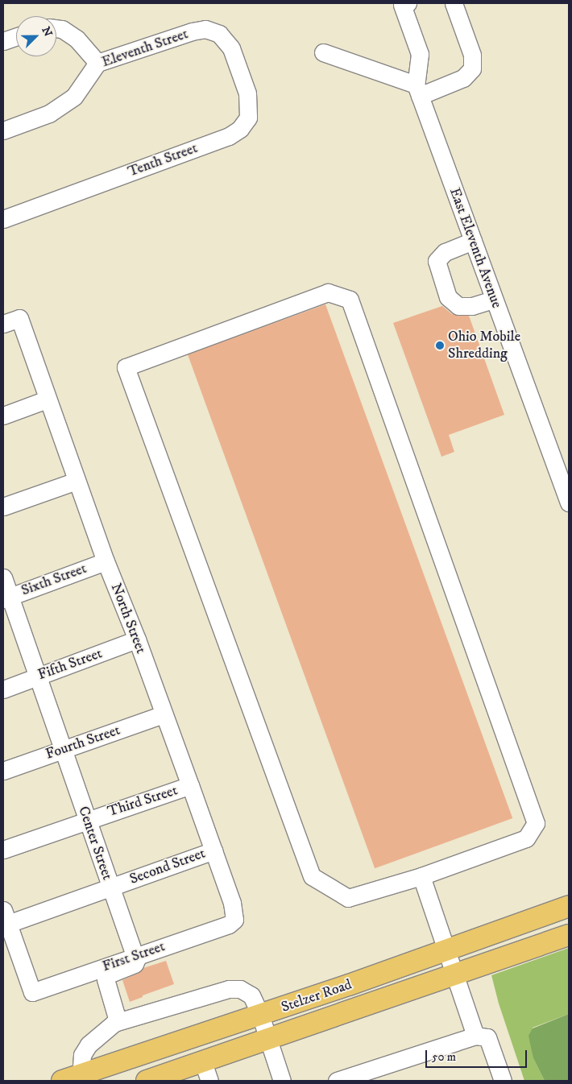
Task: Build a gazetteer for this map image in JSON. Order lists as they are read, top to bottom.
{
  "streets": {
    "main road": ["Stelzer Road"],
    "street": [
      "Eleventh Street",
      "Tenth Street",
      "East Eleventh Avenue",
      "Sixth Street",
      "North Street",
      "Fifth Street",
      "Fourth Street",
      "Third Street",
      "Center Street",
      "Second Street",
      "First Street"
    ]
  },
  "crossings": [
    ["Eleventh Street", "Tenth Street"],
    ["Sixth Street", "North Street"],
    ["Sixth Street", "Center Street"],
    ["North Street", "Fifth Street"],
    ["North Street", "Fourth Street"],
    ["North Street", "Third Street"],
    ["North Street", "Second Street"],
    ["North Street", "First Street"],
    ["Fifth Street", "Center Street"],
    ["Fourth Street", "Center Street"],
    ["Third Street", "Center Street"],
    ["Center Street", "Second Street"],
    ["Center Street", "First Street"],
    ["Second Street", "First Street"]
  ],
  "places": ["Ohio Mobile Shredding"],
  "scale_bar": "50 m",
  "north": "top right"
}
